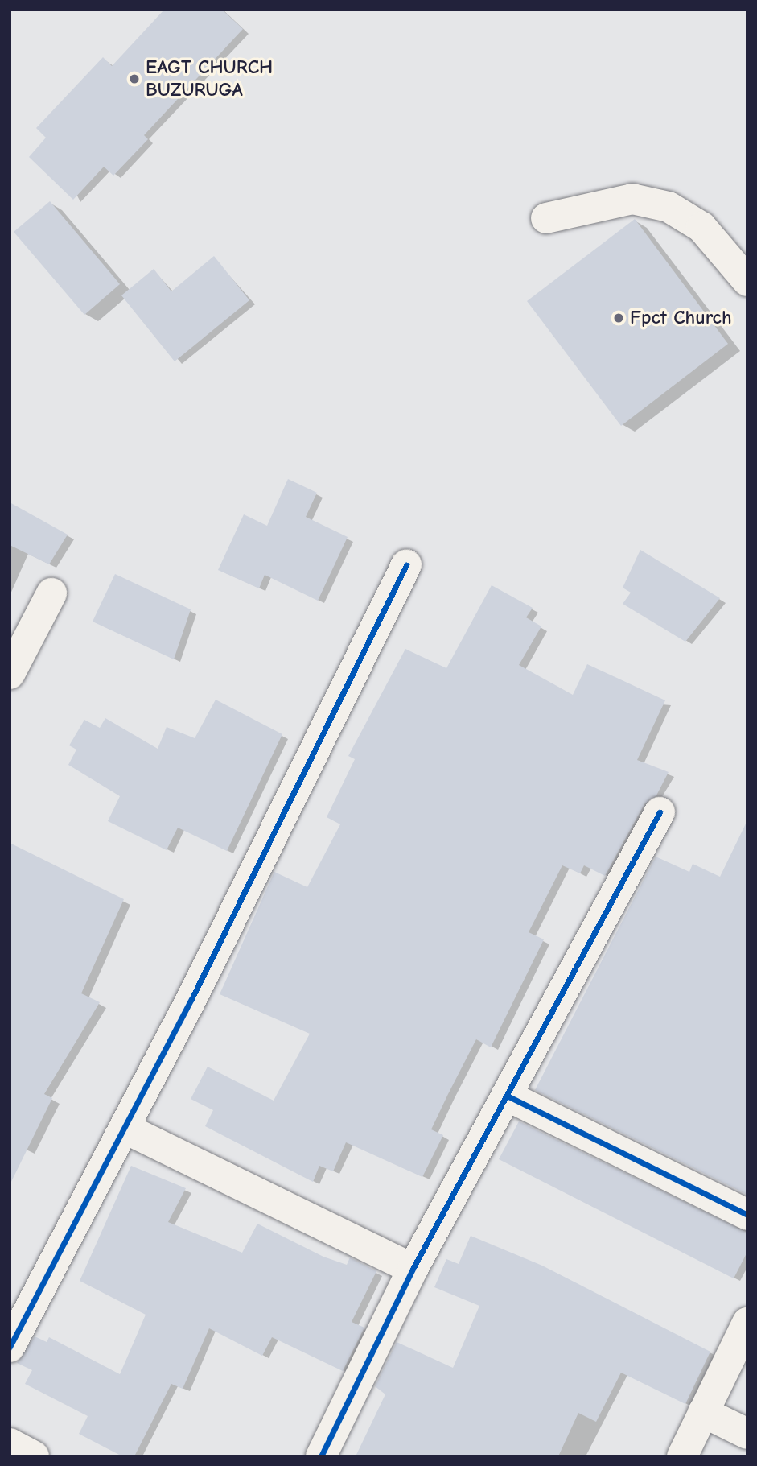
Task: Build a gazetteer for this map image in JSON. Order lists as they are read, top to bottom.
{
  "places": ["EAGT CHURCH BUZURUGA", "Fpct Church"]
}
